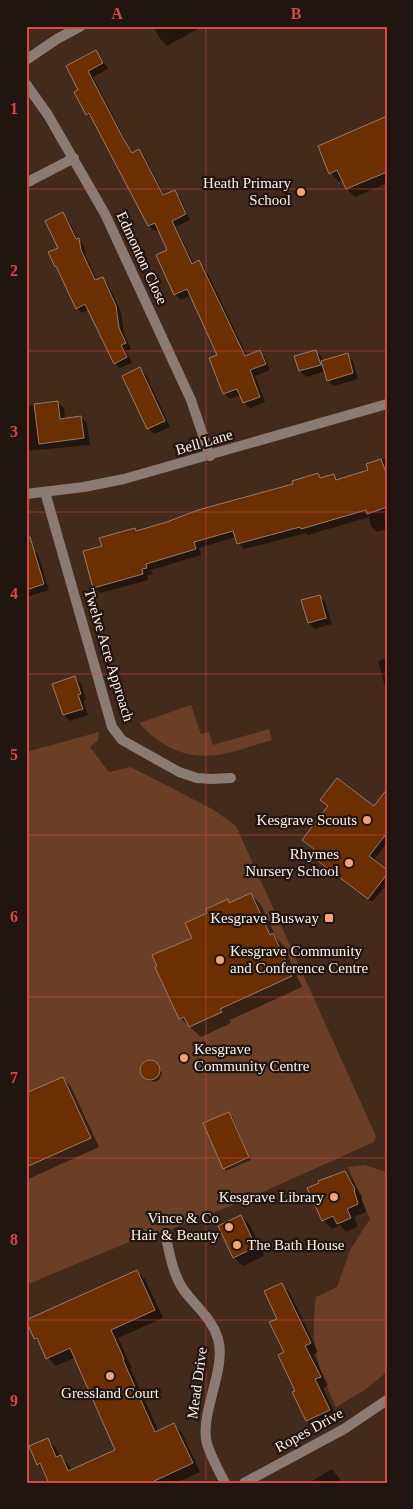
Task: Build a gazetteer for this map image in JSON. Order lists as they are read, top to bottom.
{
  "streets": {
    "street": [
      "Edmonton Close",
      "Bell Lane",
      "Twelve Acre Approach",
      "Mead Drive",
      "Ropes Drive"
    ]
  },
  "crossings": [
    ["Edmonton Close", "Bell Lane"],
    ["Bell Lane", "Twelve Acre Approach"]
  ],
  "places": {
    "other": [
      "Heath Primary School",
      "Kesgrave Scouts",
      "Rhymes Nursery School",
      "Kesgrave Community and Conference Centre",
      "Kesgrave Community Centre",
      "Kesgrave Library",
      "Vince & Co Hair & Beauty",
      "The Bath House",
      "Gressland Court"
    ],
    "transit": ["Kesgrave Busway"]
  },
  "grid": {
    "columns": ["A", "B"],
    "rows": [
      "1",
      "2",
      "3",
      "4",
      "5",
      "6",
      "7",
      "8",
      "9"
    ]
  }
}
